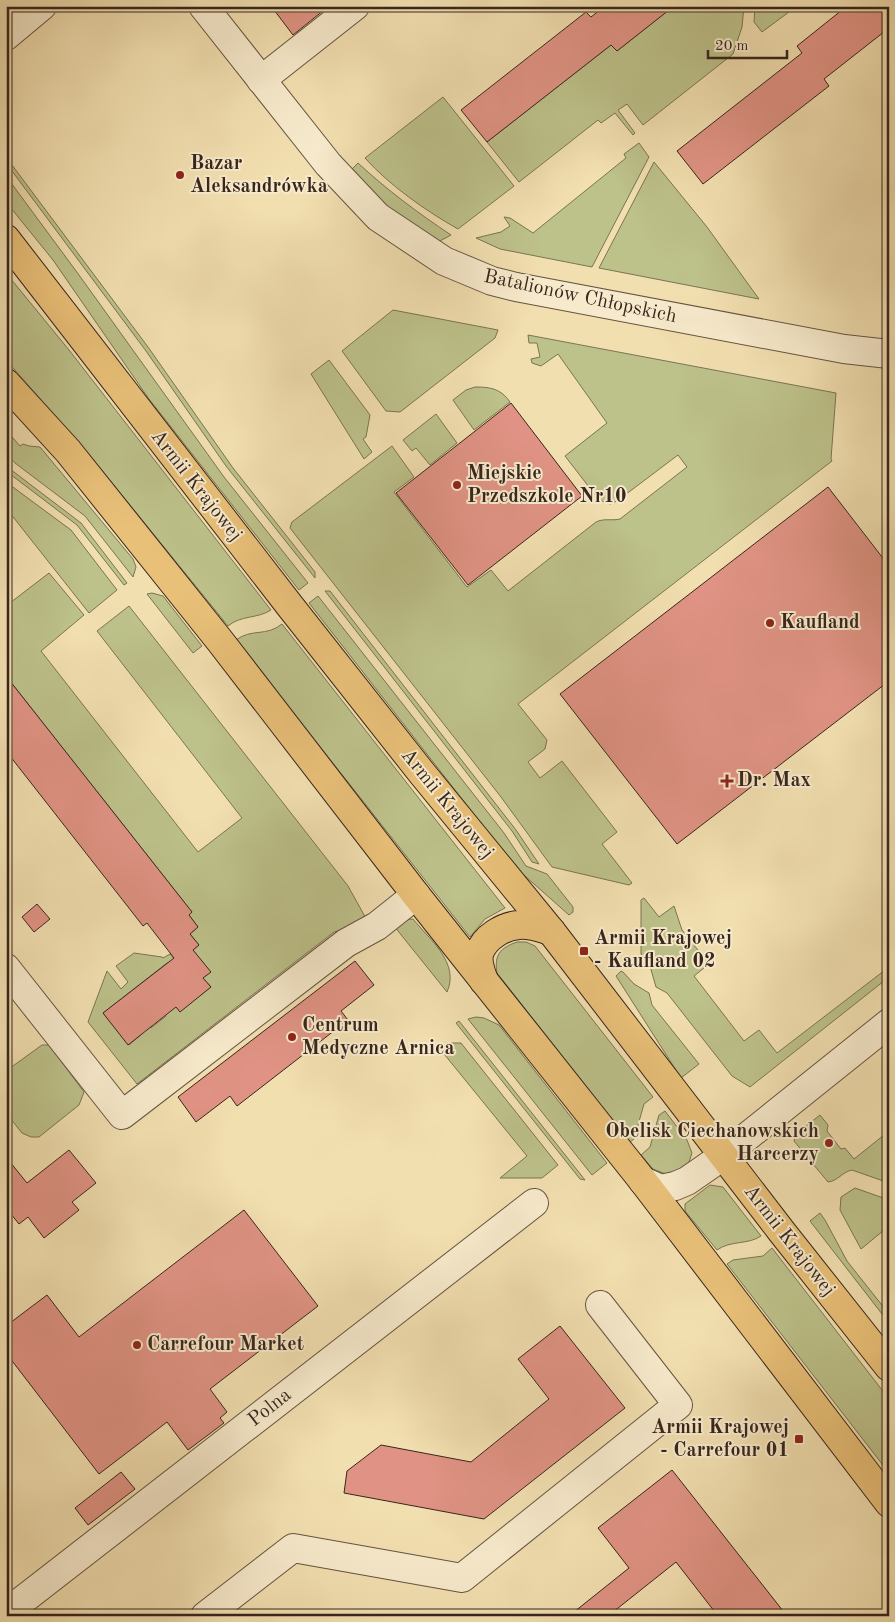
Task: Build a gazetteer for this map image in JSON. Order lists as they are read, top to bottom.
{
  "streets": {
    "main road": ["Armii Krajowej"],
    "street": ["Batalionów Chłopskich", "Polna"]
  },
  "places": {
    "other": [
      "Bazar Aleksandrówka",
      "Miejskie Przedszkole Nr10",
      "Kaufland",
      "Centrum Medyczne Arnica",
      "Obelisk Ciechanowskich Harcerzy",
      "Carrefour Market"
    ],
    "health": ["Dr. Max"],
    "transit": ["Armii Krajowej - Kaufland 02", "Armii Krajowej - Carrefour 01"]
  },
  "scale_bar": "20 m"
}
